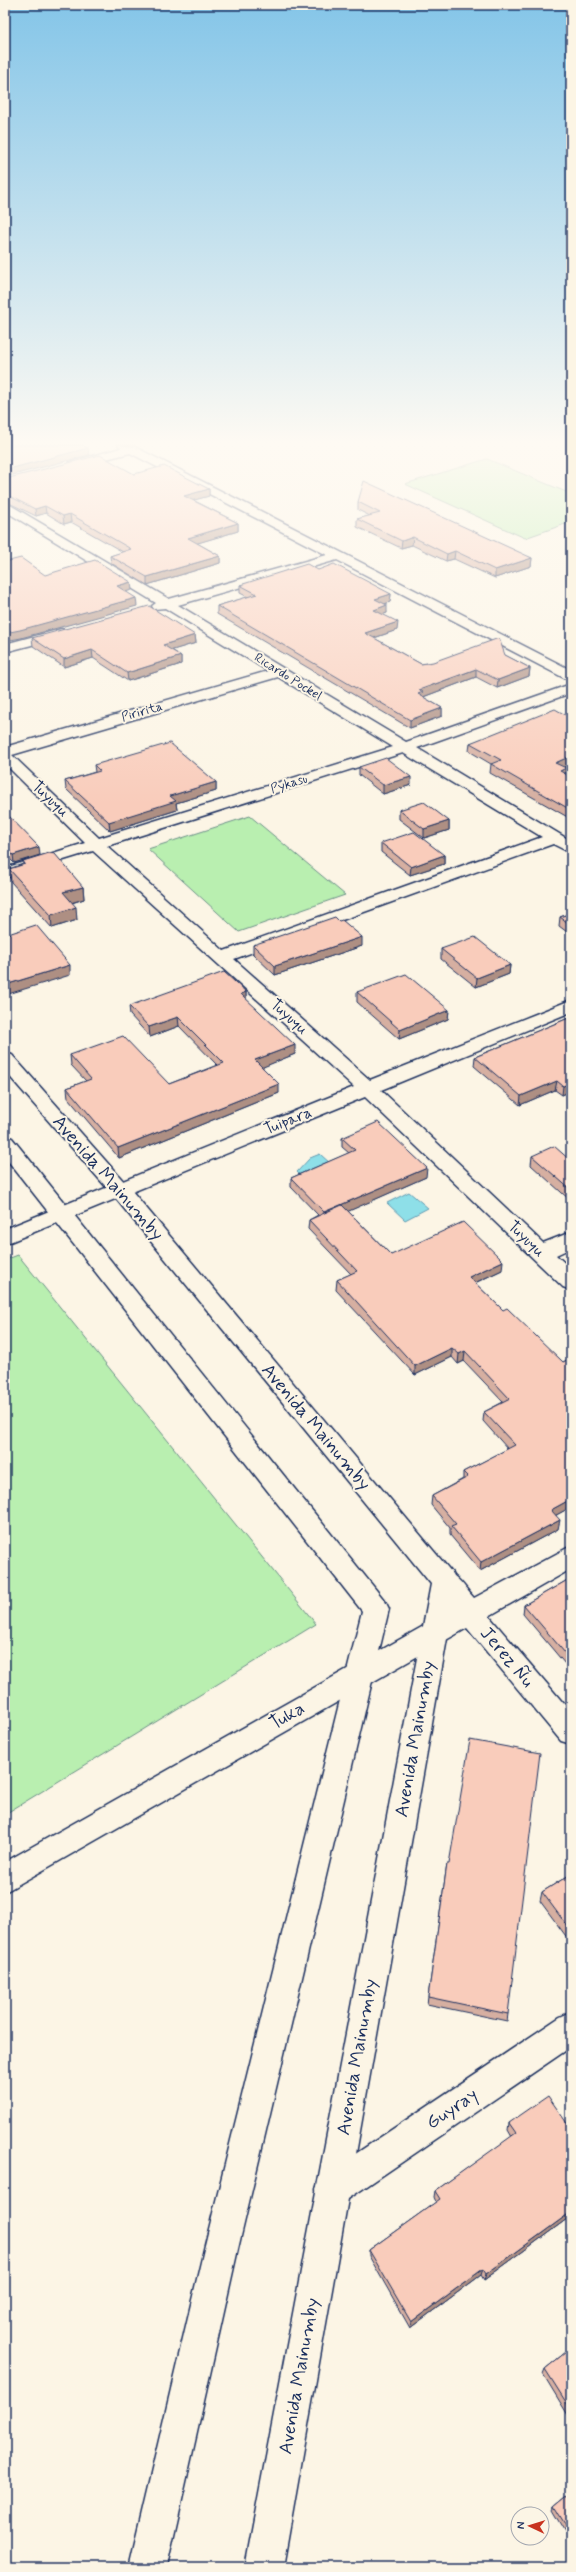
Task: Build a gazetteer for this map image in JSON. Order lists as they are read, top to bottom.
{
  "streets": {
    "street": [
      "Ricardo Pockel",
      "Piririta",
      "Pykasu",
      "Tuyuyu",
      "Tuipara",
      "Avenida Mainumby",
      "Jerez Ñu",
      "Tuka",
      "Guyray"
    ]
  },
  "crossings": [
    ["Ricardo Pockel", "Piririta"],
    ["Ricardo Pockel", "Pykasu"],
    ["Pykasu", "Tuyuyu"],
    ["Tuyuyu", "Tuipara"],
    ["Tuipara", "Avenida Mainumby"],
    ["Avenida Mainumby", "Jerez Ñu"],
    ["Avenida Mainumby", "Tuka"],
    ["Avenida Mainumby", "Guyray"],
    ["Jerez Ñu", "Tuka"]
  ],
  "north": "left"
}
